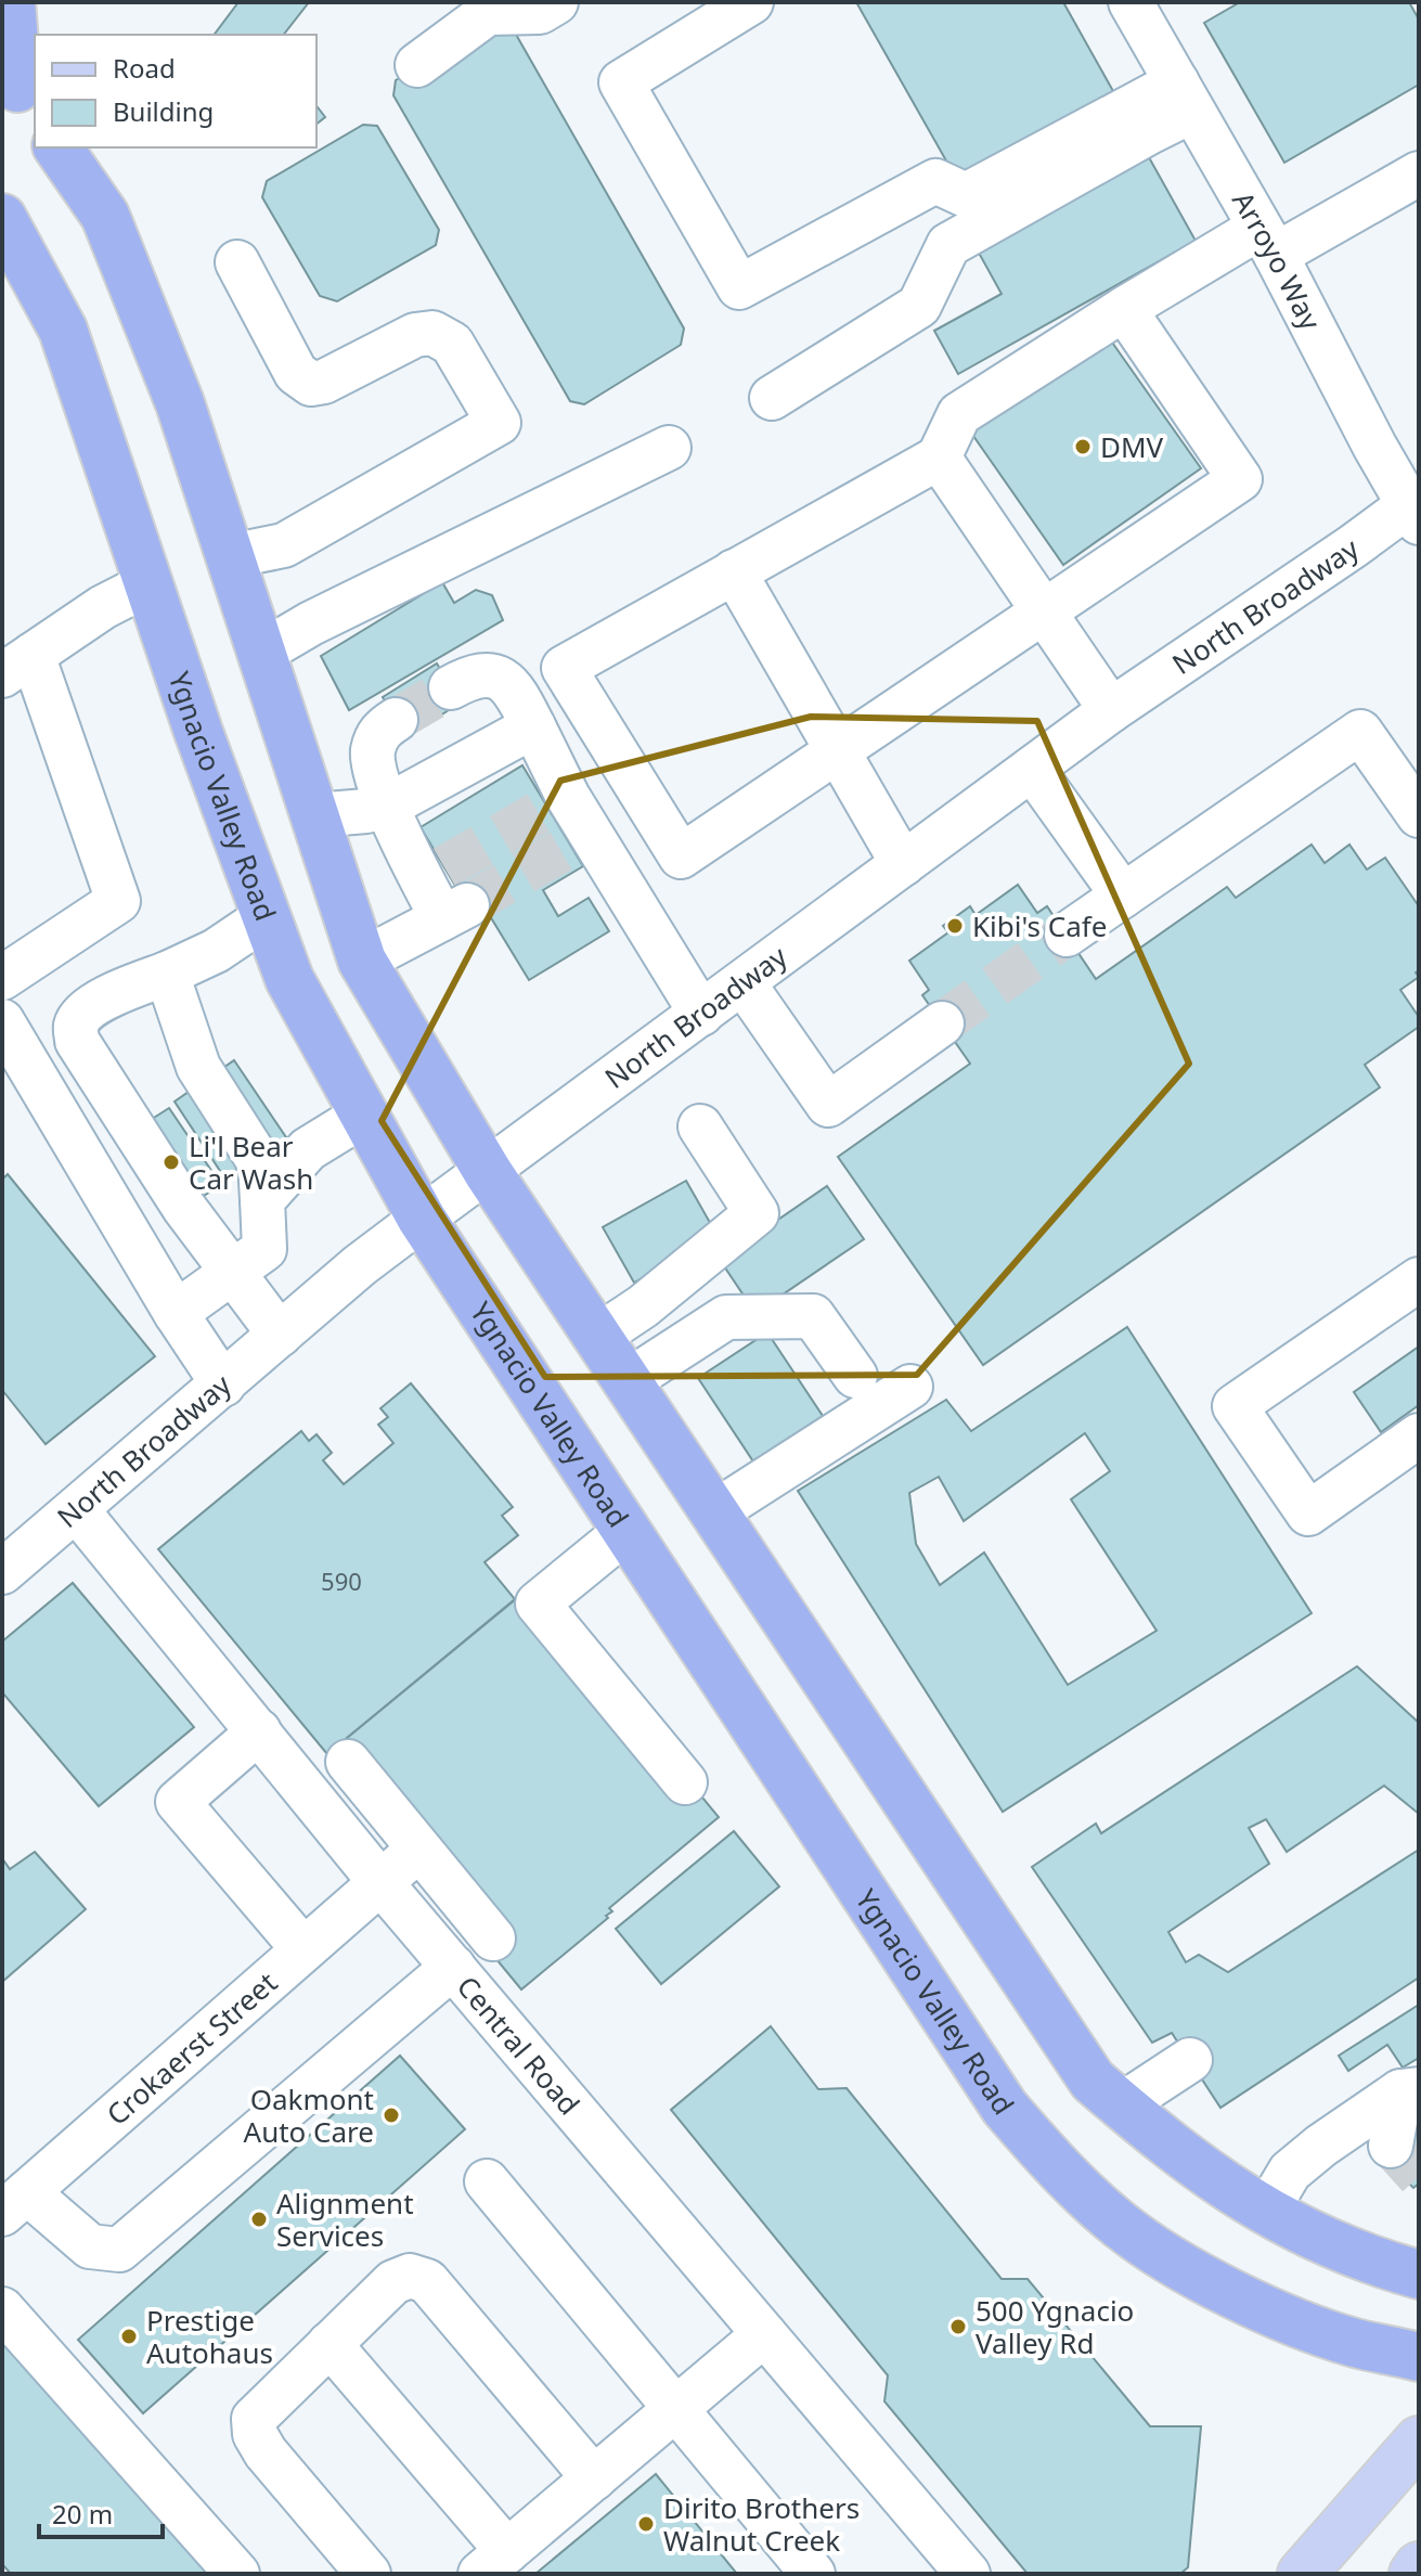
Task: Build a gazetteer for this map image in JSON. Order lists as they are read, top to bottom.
{
  "streets": {
    "highway": ["Ygnacio Valley Road"],
    "street": [
      "Arroyo Way",
      "North Broadway",
      "Central Road",
      "Crokaerst Street"
    ]
  },
  "crossings": [
    ["Arroyo Way", "North Broadway"],
    ["North Broadway", "Ygnacio Valley Road"],
    ["North Broadway", "Central Road"],
    ["Central Road", "Crokaerst Street"]
  ],
  "places": [
    "DMV",
    "Kibi's Cafe",
    "Li'l Bear Car Wash",
    "Oakmont Auto Care",
    "Alignment Services",
    "500 Ygnacio Valley Rd",
    "Prestige Autohaus",
    "Dirito Brothers Walnut Creek"
  ],
  "house_numbers": ["590"],
  "legend": ["Road", "Building"],
  "scale_bar": "20 m"
}
